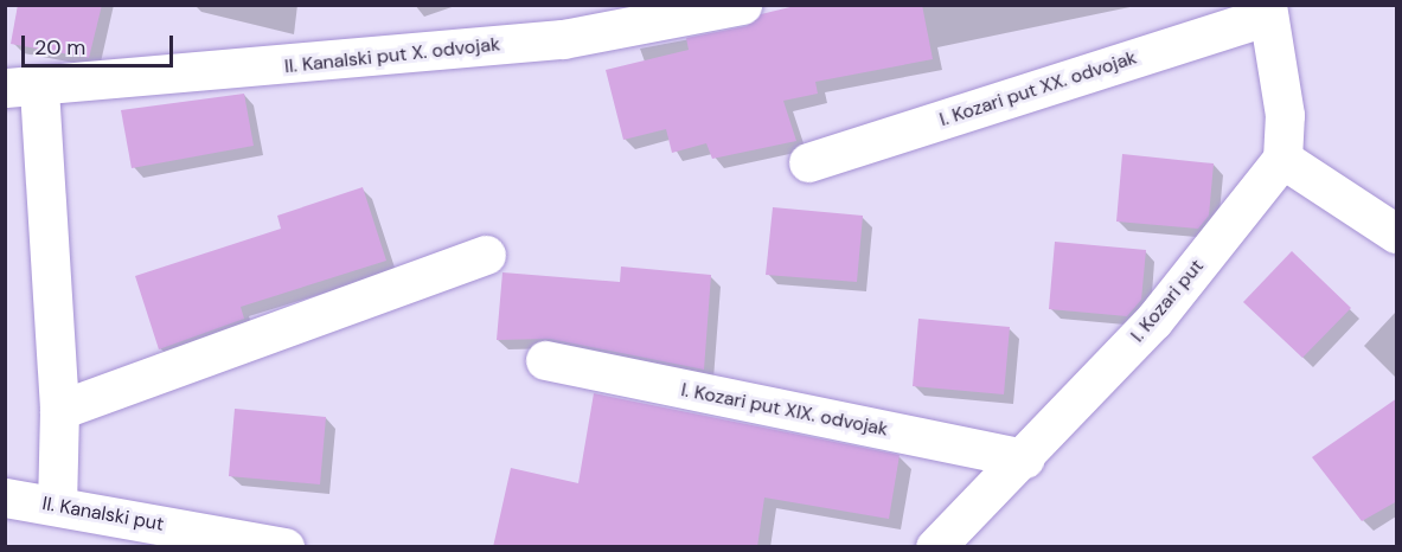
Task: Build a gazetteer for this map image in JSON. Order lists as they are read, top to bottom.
{
  "streets": {
    "street": [
      "II. Kanalski put X. odvojak",
      "I. Kozari put XX. odvojak",
      "I. Kozari put",
      "I. Kozari put XIX. odvojak",
      "II. Kanalski put"
    ]
  },
  "crossings": [
    ["II. Kanalski put X. odvojak", "II. Kanalski put"],
    ["I. Kozari put", "I. Kozari put XIX. odvojak"]
  ],
  "scale_bar": "20 m"
}
